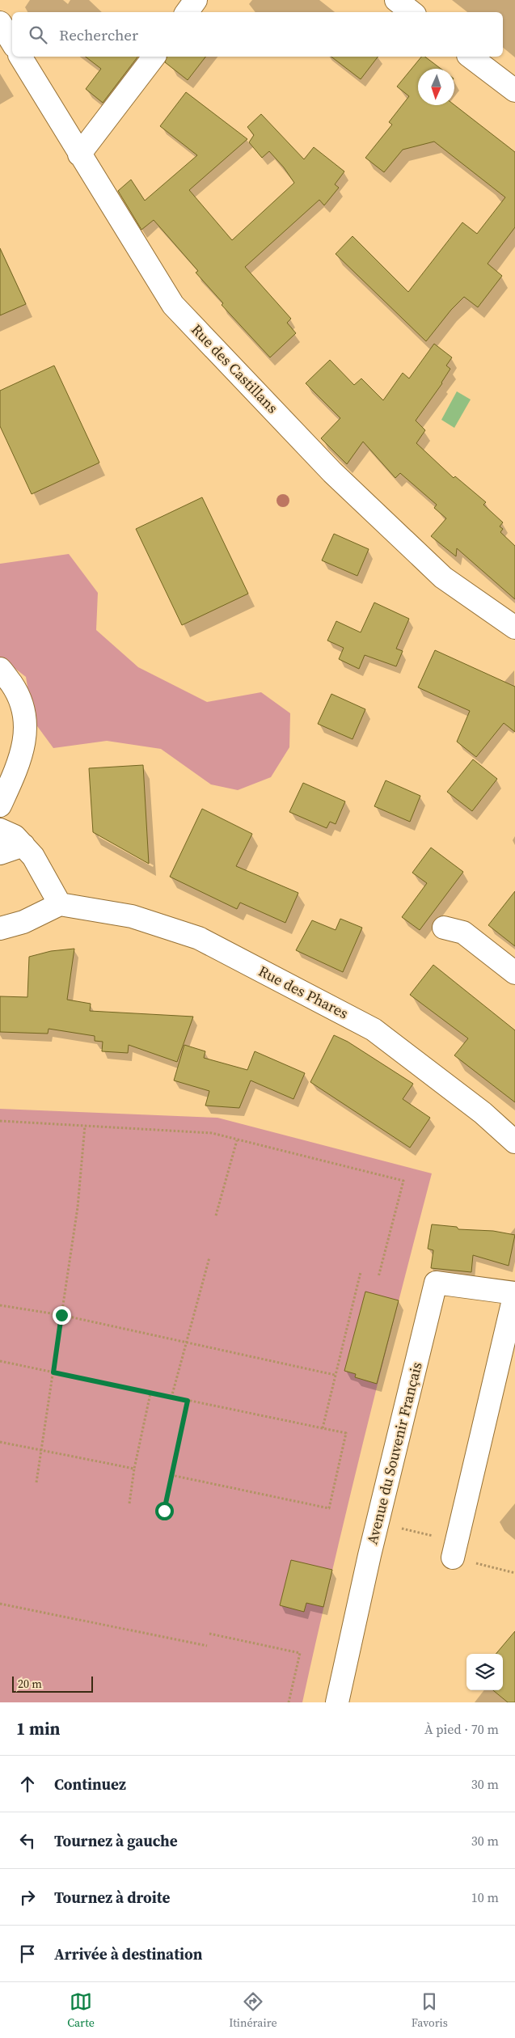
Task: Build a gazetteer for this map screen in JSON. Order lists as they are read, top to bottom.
{
  "streets": {
    "street": ["Rue des Castillans", "Rue des Phares", "Avenue du Souvenir Français"]
  },
  "scale_bar": "20 m",
  "north": "bottom",
  "page": {
    "search": "Rechercher",
    "scale": "20 m",
    "heading": ["1 min", "À pied · 70 m"],
    "list": [
      ["Continuez", "30 m"],
      ["Tournez à gauche", "30 m"],
      ["Tournez à droite", "10 m"],
      "Arrivée à destination"
    ],
    "nav": ["Carte", "Itinéraire", "Favoris"]
  }
}
